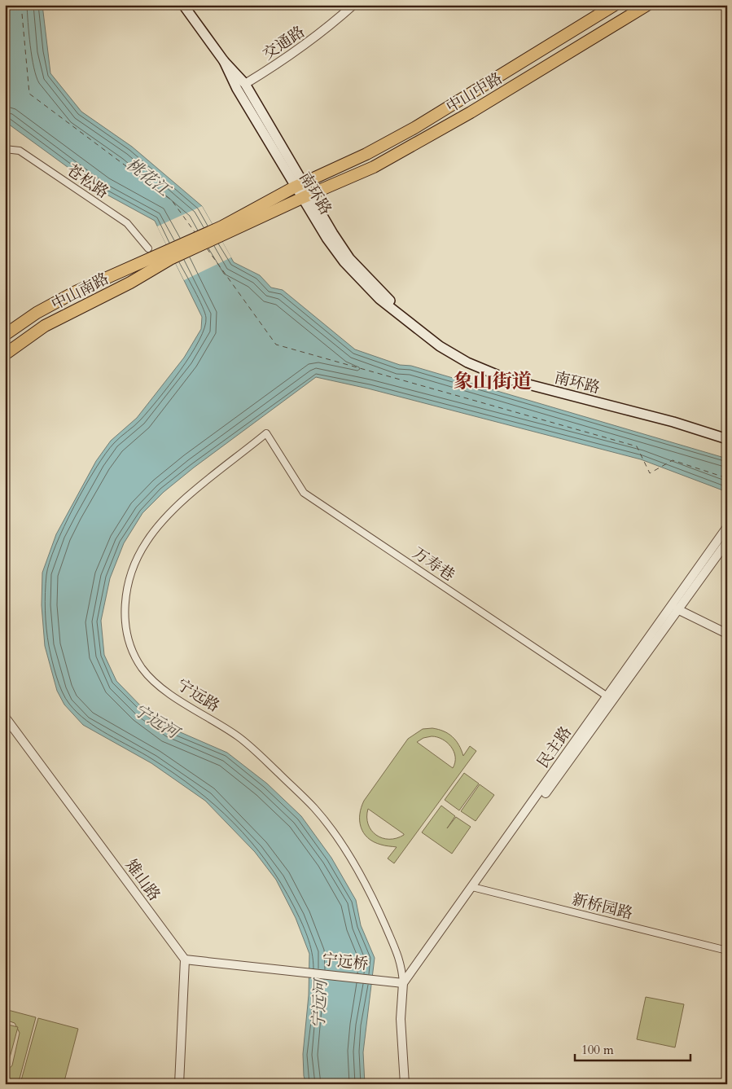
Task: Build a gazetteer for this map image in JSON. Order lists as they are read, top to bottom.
{
  "streets": {
    "highway": ["中山中路", "中山南路"],
    "main road": ["南环路"],
    "street": [
      "交通路",
      "苍松路",
      "万寿巷",
      "宁远路",
      "民主路",
      "雉山路",
      "新桥园路",
      "宁远桥"
    ]
  },
  "crossings": [
    ["交通路", "南环路"],
    ["中山中路", "南环路"],
    ["万寿巷", "宁远路"],
    ["万寿巷", "民主路"],
    ["宁远路", "民主路"],
    ["宁远路", "宁远桥"],
    ["民主路", "新桥园路"],
    ["民主路", "宁远桥"],
    ["雉山路", "宁远桥"]
  ],
  "districts": ["象山街道"],
  "water": ["桃花江", "宁远河"],
  "scale_bar": "100 m"
}
